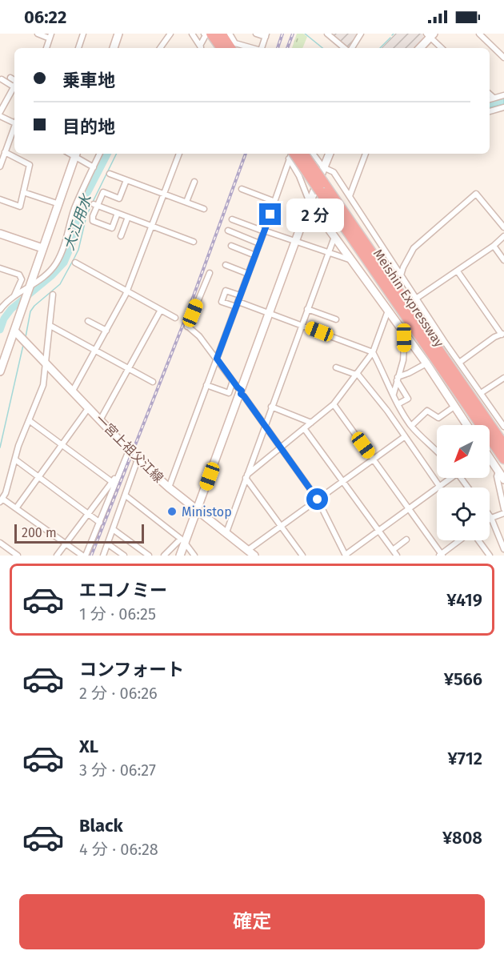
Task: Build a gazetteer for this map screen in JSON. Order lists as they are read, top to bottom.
{
  "streets": {
    "highway": ["Meishin Expressway"],
    "street": ["一宮上祖父江線"]
  },
  "water": ["大江用水"],
  "places": ["Ministop"],
  "scale_bar": "200 m",
  "north": "bottom left",
  "page": {
    "status": "06:22",
    "banner": ["乗車地", "目的地"],
    "bubble": "2 分",
    "scale": "200 m",
    "list": [
      {
        "name": "エコノミー",
        "note": "1 分 · 06:25",
        "value": "¥419"
      },
      {
        "name": "コンフォート",
        "note": "2 分 · 06:26",
        "value": "¥566"
      },
      {
        "name": "XL",
        "note": "3 分 · 06:27",
        "value": "¥712"
      },
      {
        "name": "Black",
        "note": "4 分 · 06:28",
        "value": "¥808"
      }
    ],
    "buttons": "確定"
  }
}
